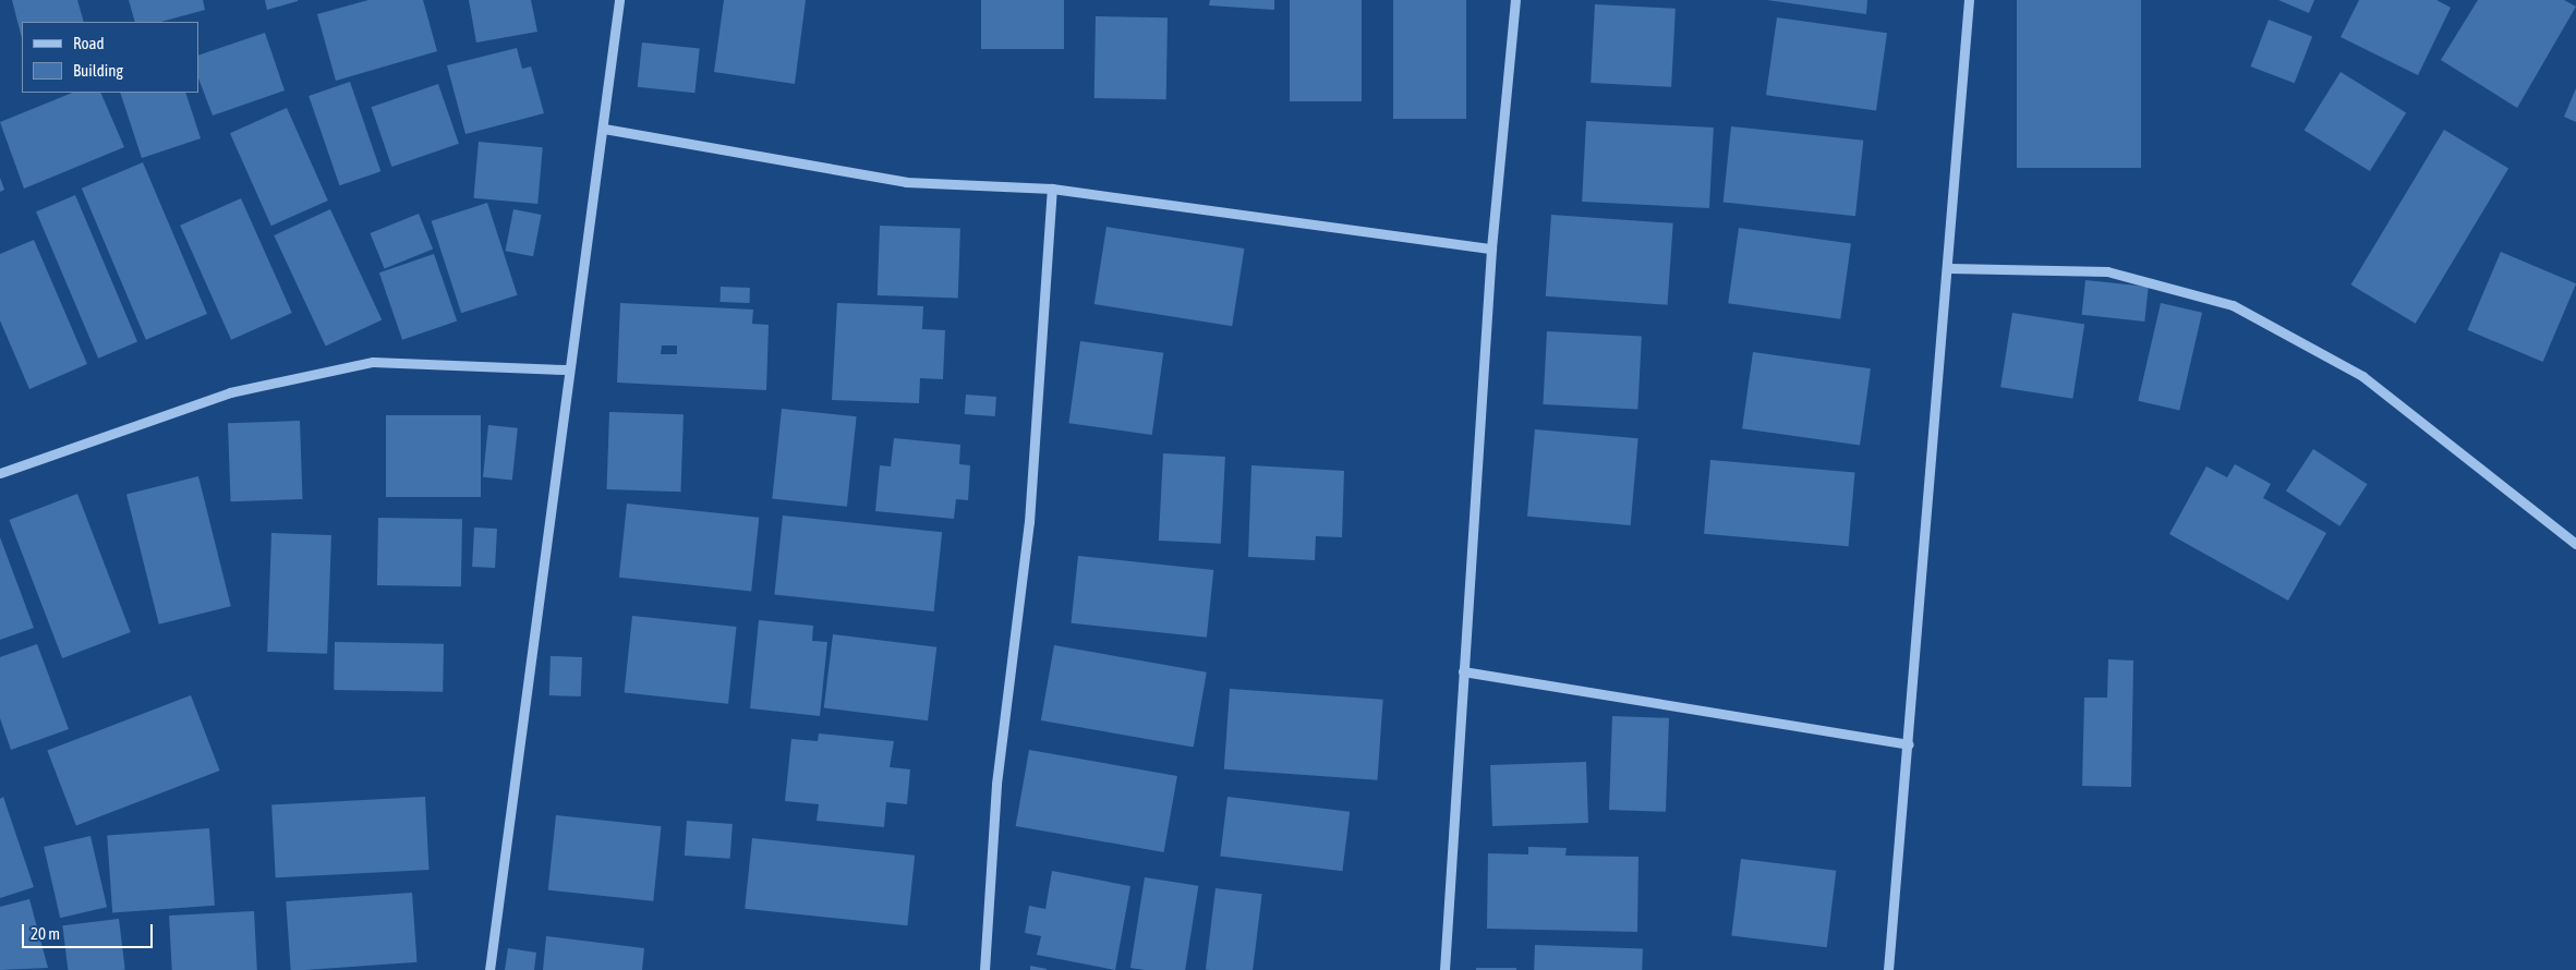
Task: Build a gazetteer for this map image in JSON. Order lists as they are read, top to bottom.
{
  "legend": ["Road", "Building"],
  "scale_bar": "20 m"
}
